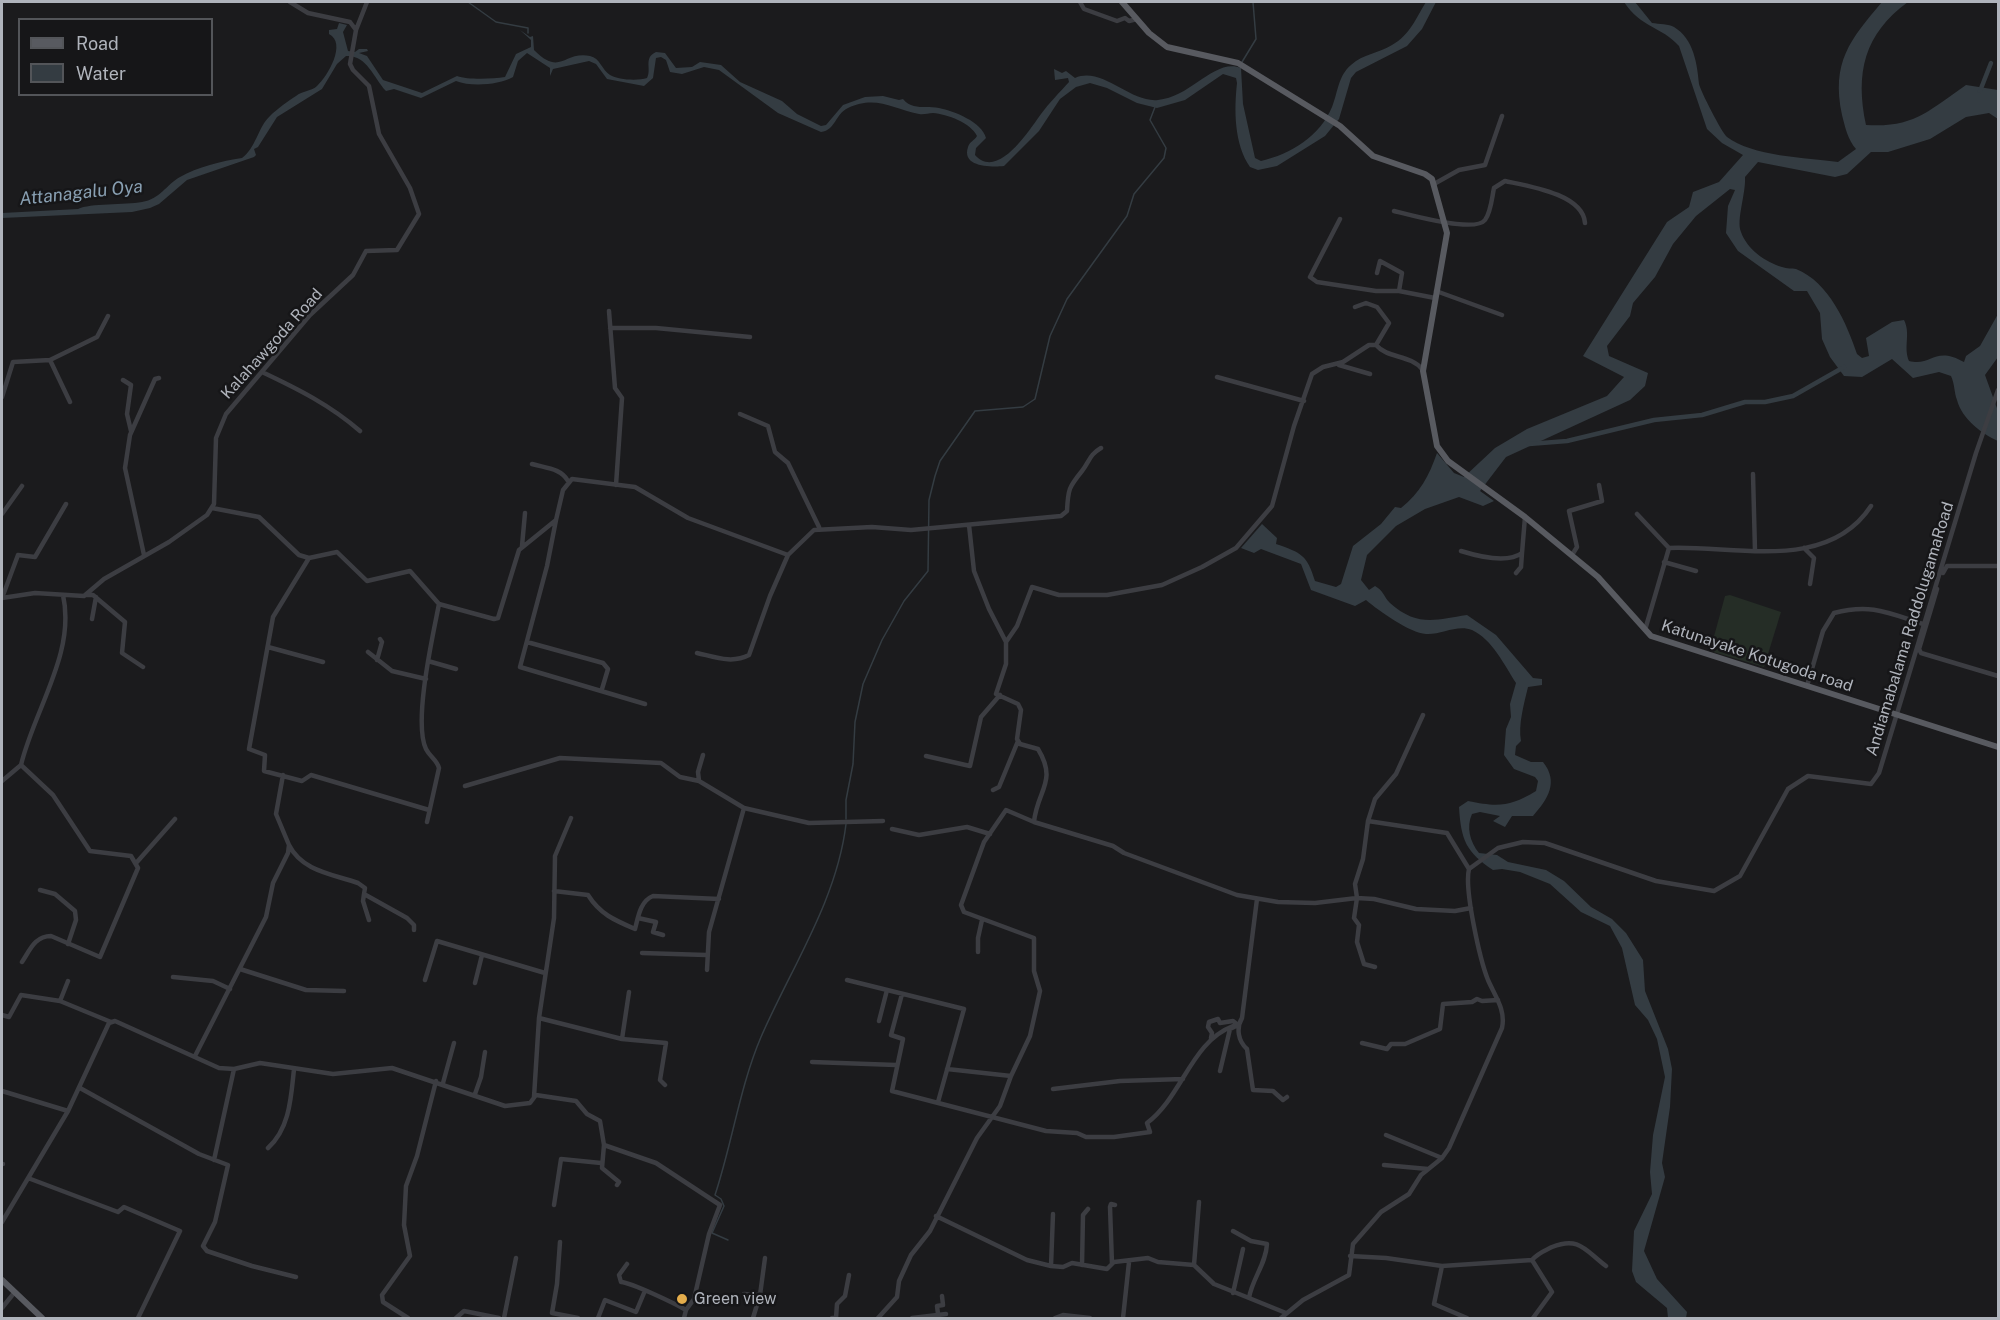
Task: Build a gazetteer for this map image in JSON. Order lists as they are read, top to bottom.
{
  "streets": {
    "main road": ["Katunayake Kotugoda road"],
    "street": ["Kalahawgoda Road", "Andiamabalama RaddolugamaRoad"]
  },
  "crossings": [
    ["Andiamabalama RaddolugamaRoad", "Katunayake Kotugoda road"]
  ],
  "water": ["Attanagalu Oya"],
  "places": ["Green view"],
  "legend": ["Road", "Water"]
}
